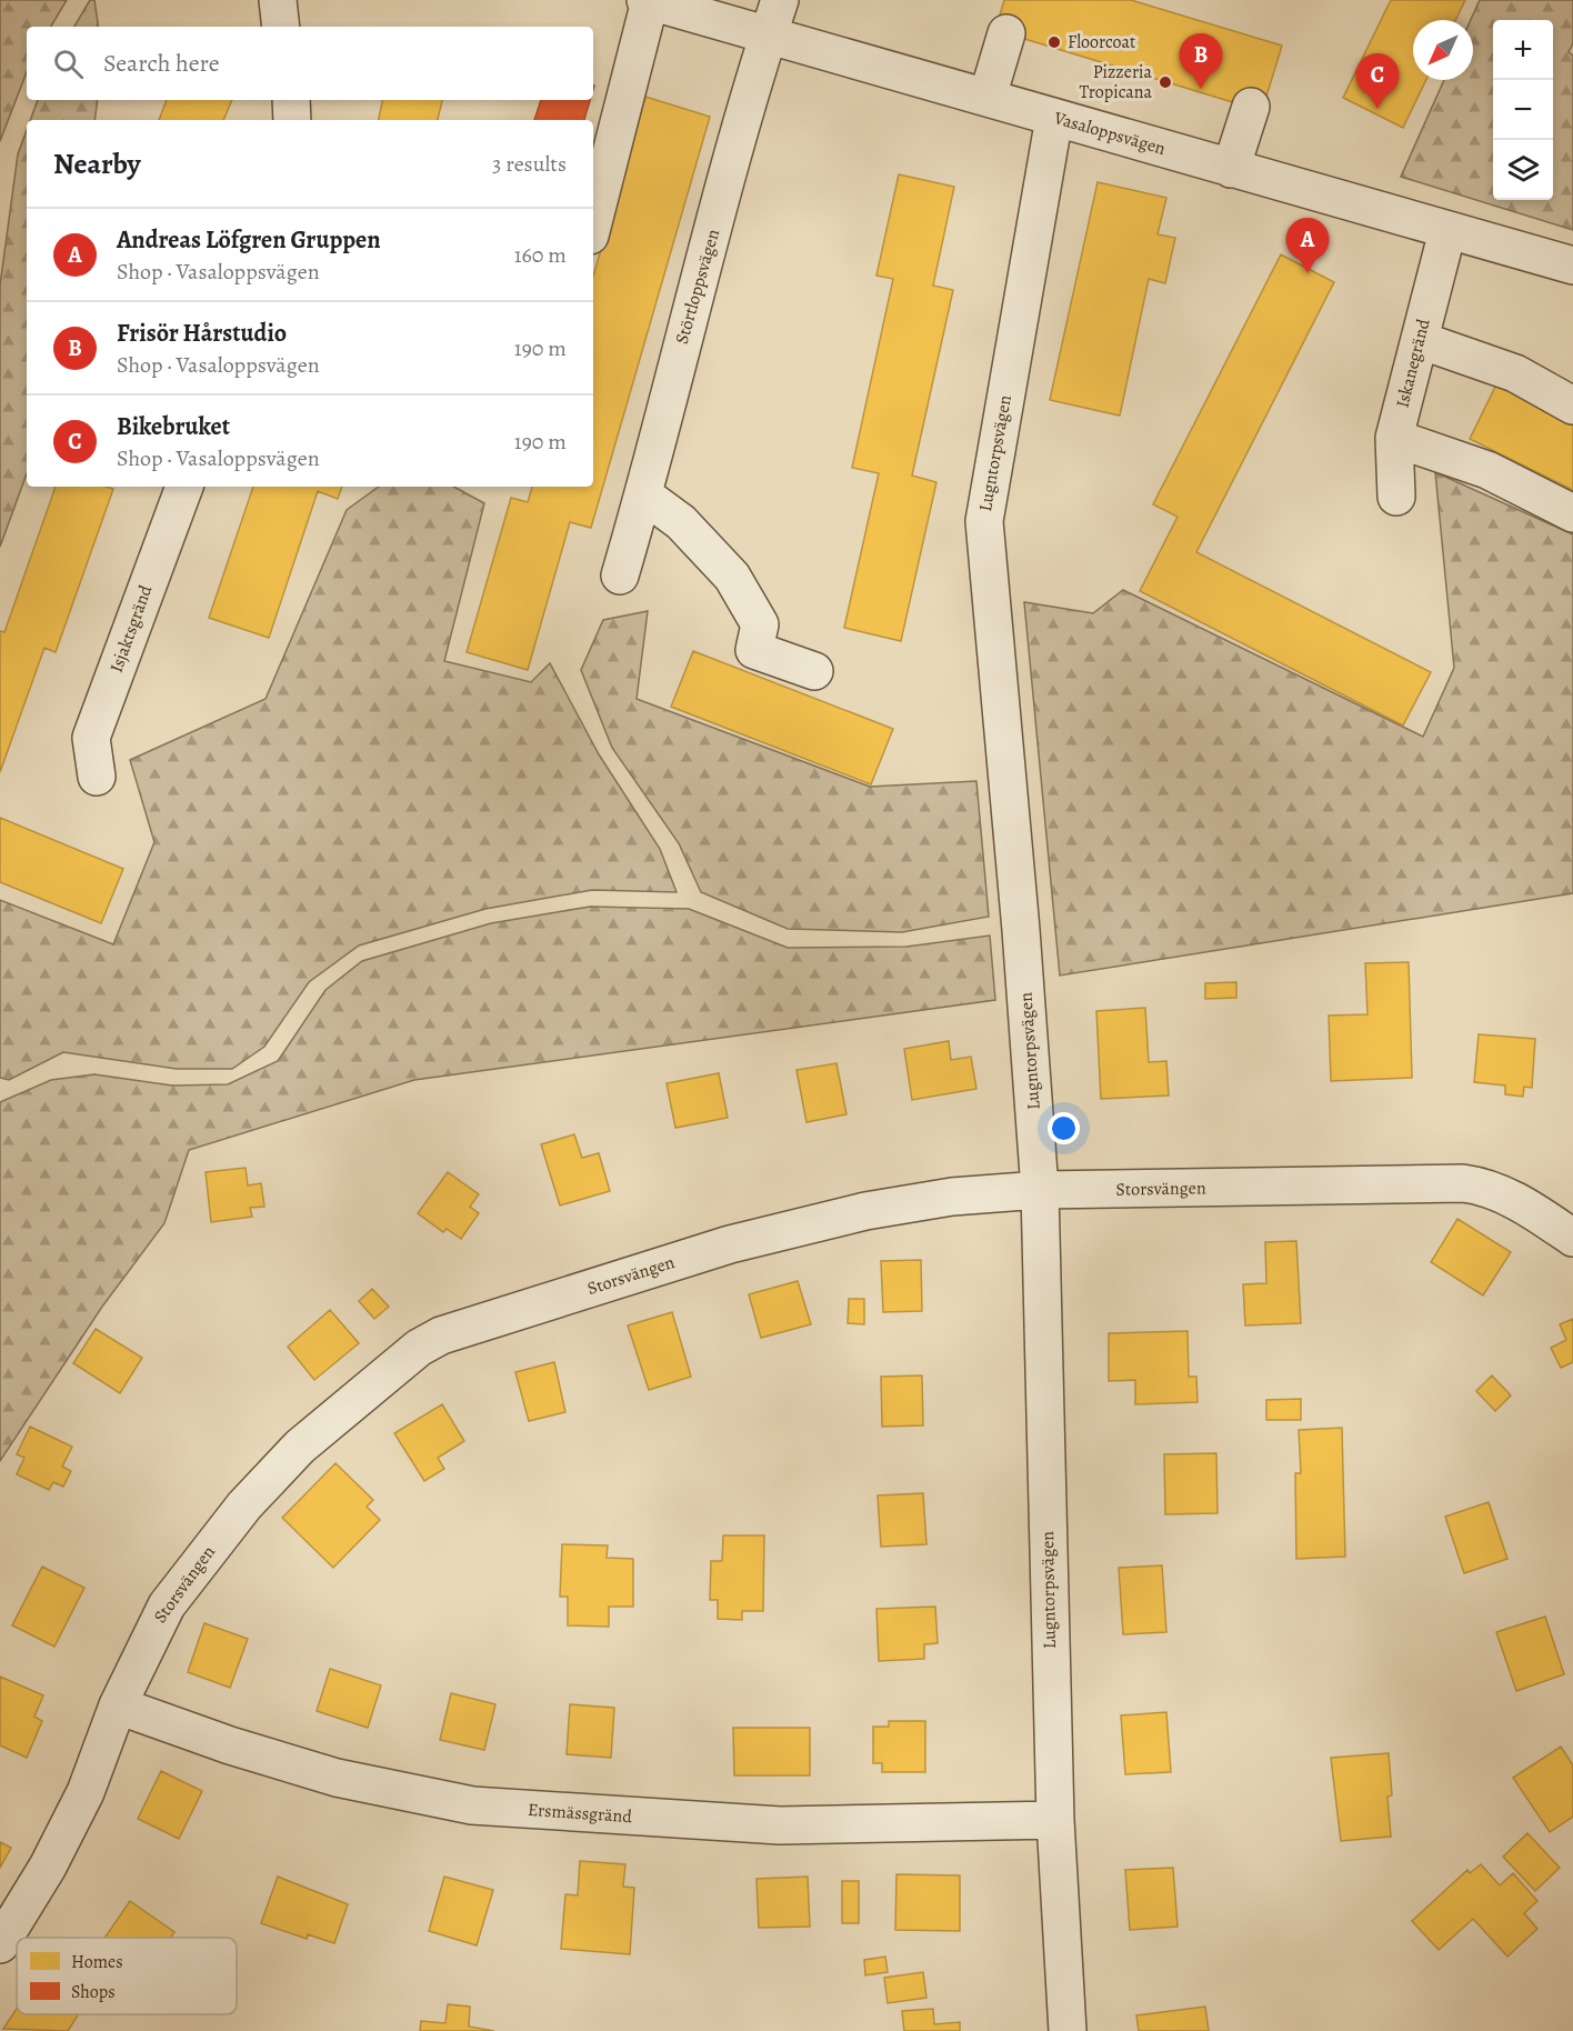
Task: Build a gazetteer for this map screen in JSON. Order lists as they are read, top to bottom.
{
  "streets": {
    "street": [
      "Vasaloppsvägen",
      "Störtloppsvägen",
      "Iskanegränd",
      "Lugntorpsvägen",
      "Isjaktsgränd",
      "Storsvängen",
      "Ersmässgränd"
    ]
  },
  "crossings": [
    ["Vasaloppsvägen", "Störtloppsvägen"],
    ["Vasaloppsvägen", "Iskanegränd"],
    ["Vasaloppsvägen", "Lugntorpsvägen"],
    ["Lugntorpsvägen", "Storsvängen"],
    ["Lugntorpsvägen", "Ersmässgränd"],
    ["Storsvängen", "Ersmässgränd"]
  ],
  "places": ["Floorcoat", "Pizzeria Tropicana"],
  "legend": ["Homes", "Shops"],
  "north": "bottom left",
  "page": {
    "map_buttons": ["+", "−"],
    "search": "Search here",
    "pins": ["B", "C", "A"],
    "heading": ["Nearby", "3 results"],
    "list": [
      {
        "mark": "A",
        "name": "Andreas Löfgren Gruppen",
        "note": "Shop · Vasaloppsvägen",
        "value": "160 m"
      },
      {
        "mark": "B",
        "name": "Frisör Hårstudio",
        "note": "Shop · Vasaloppsvägen",
        "value": "190 m"
      },
      {
        "mark": "C",
        "name": "Bikebruket",
        "note": "Shop · Vasaloppsvägen",
        "value": "190 m"
      }
    ]
  }
}
